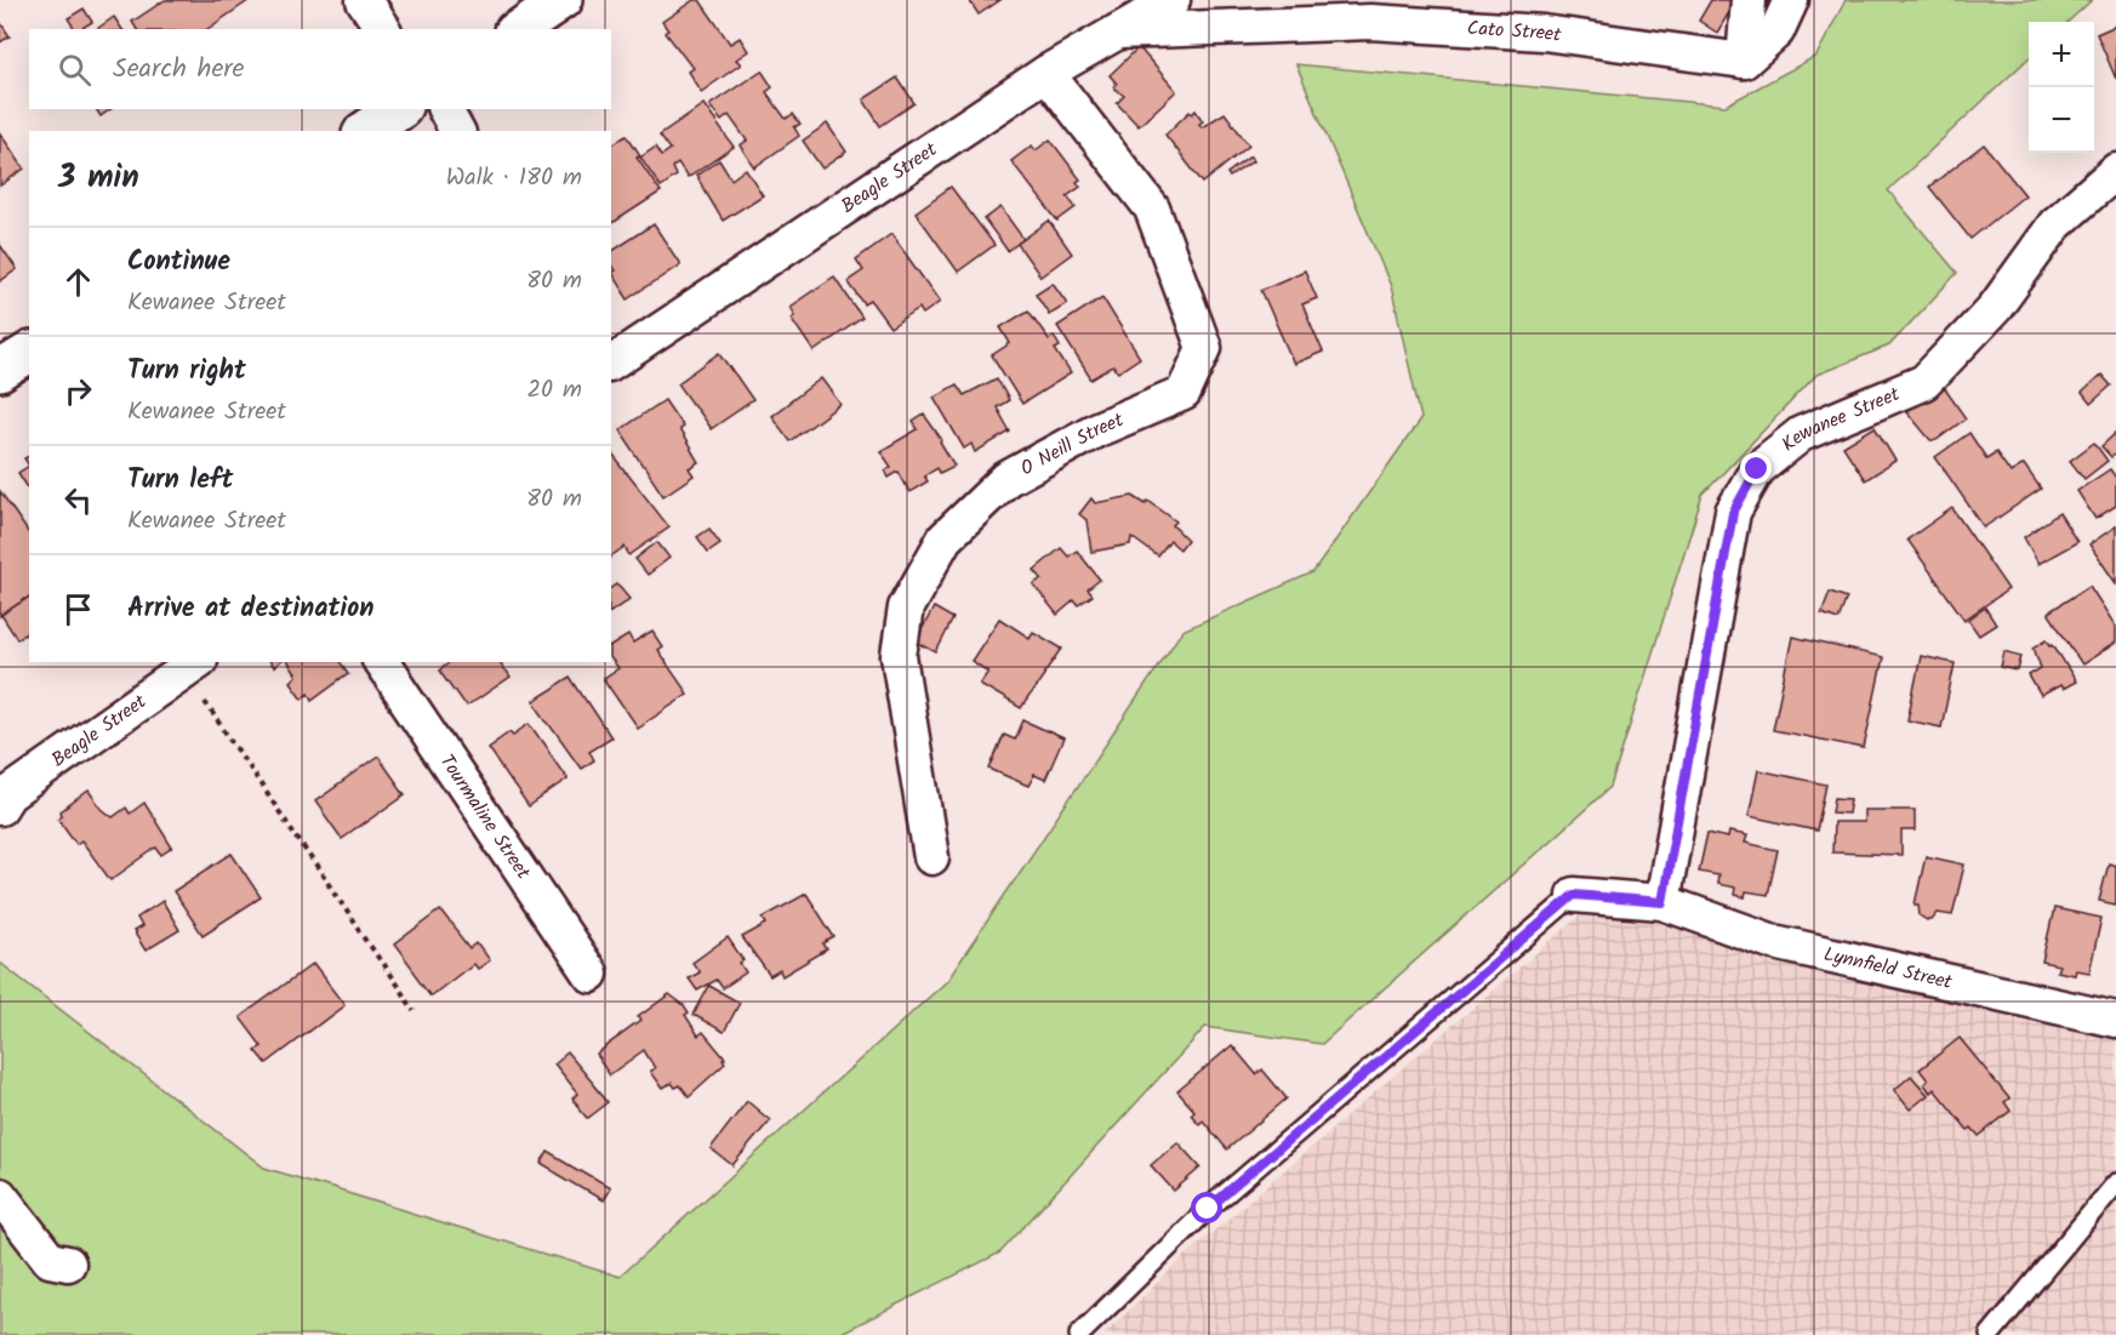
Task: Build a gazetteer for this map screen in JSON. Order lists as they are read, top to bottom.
{
  "streets": {
    "street": [
      "Cato Street",
      "Beagle Street",
      "Kewanee Street",
      "O Neill Street",
      "Tourmaline Street",
      "Lynnfield Street"
    ]
  },
  "crossings": [
    ["Cato Street", "Beagle Street"],
    ["Beagle Street", "O Neill Street"],
    ["Kewanee Street", "Lynnfield Street"]
  ],
  "page": {
    "map_buttons": ["+", "−"],
    "search": "Search here",
    "heading": ["3 min", "Walk · 180 m"],
    "list": [
      ["Continue", "Kewanee Street", "80 m"],
      ["Turn right", "Kewanee Street", "20 m"],
      ["Turn left", "Kewanee Street", "80 m"],
      "Arrive at destination"
    ]
  }
}
